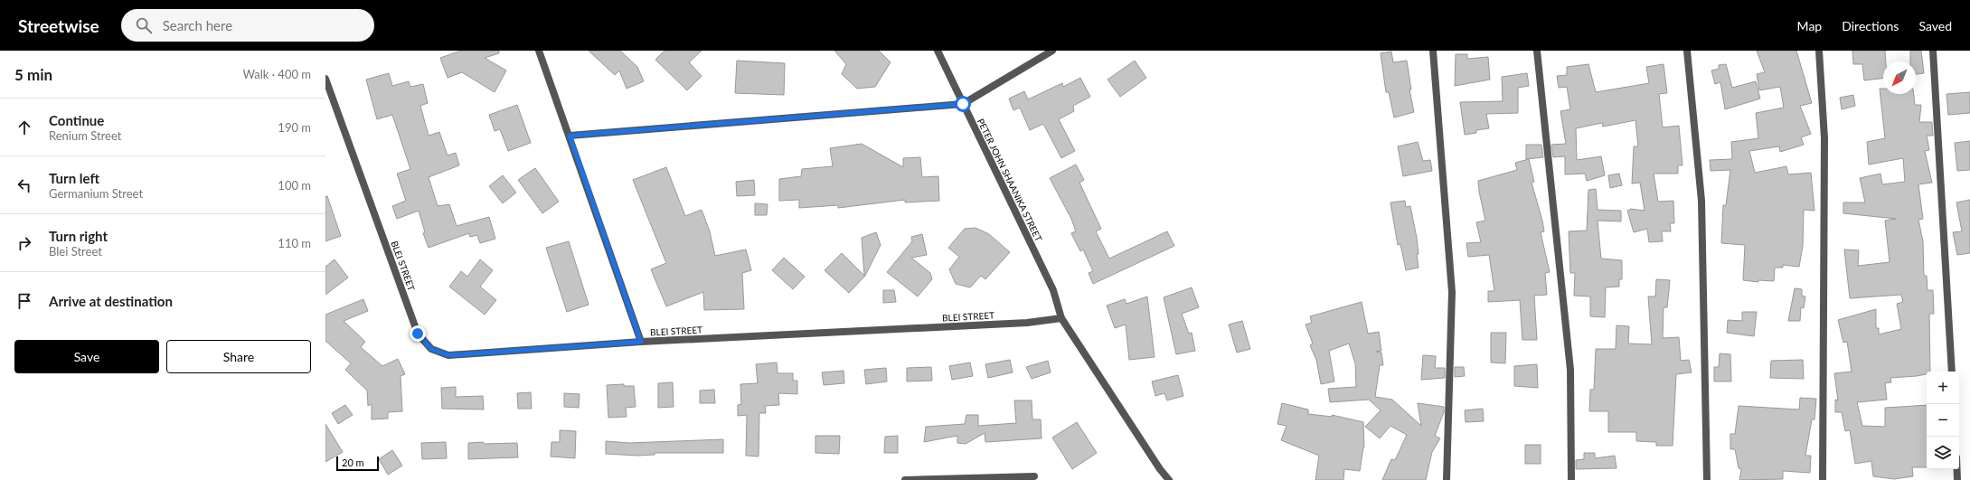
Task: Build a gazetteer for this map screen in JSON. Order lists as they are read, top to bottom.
{
  "streets": {
    "street": ["PETER JOHN SHAANIKA STREET", "BLEI STREET"]
  },
  "crossings": [
    ["PETER JOHN SHAANIKA STREET", "BLEI STREET"]
  ],
  "scale_bar": "20 m",
  "north": "bottom left",
  "page": {
    "header": "Streetwise",
    "search": "Search here",
    "nav": ["Map", "Directions", "Saved"],
    "heading": ["5 min", "Walk · 400 m"],
    "list": [
      ["Continue", "Renium Street", "190 m"],
      ["Turn left", "Germanium Street", "100 m"],
      ["Turn right", "Blei Street", "110 m"],
      "Arrive at destination"
    ],
    "buttons": ["Save", "Share"],
    "map_buttons": ["+", "−"],
    "scale": "20 m"
  }
}
